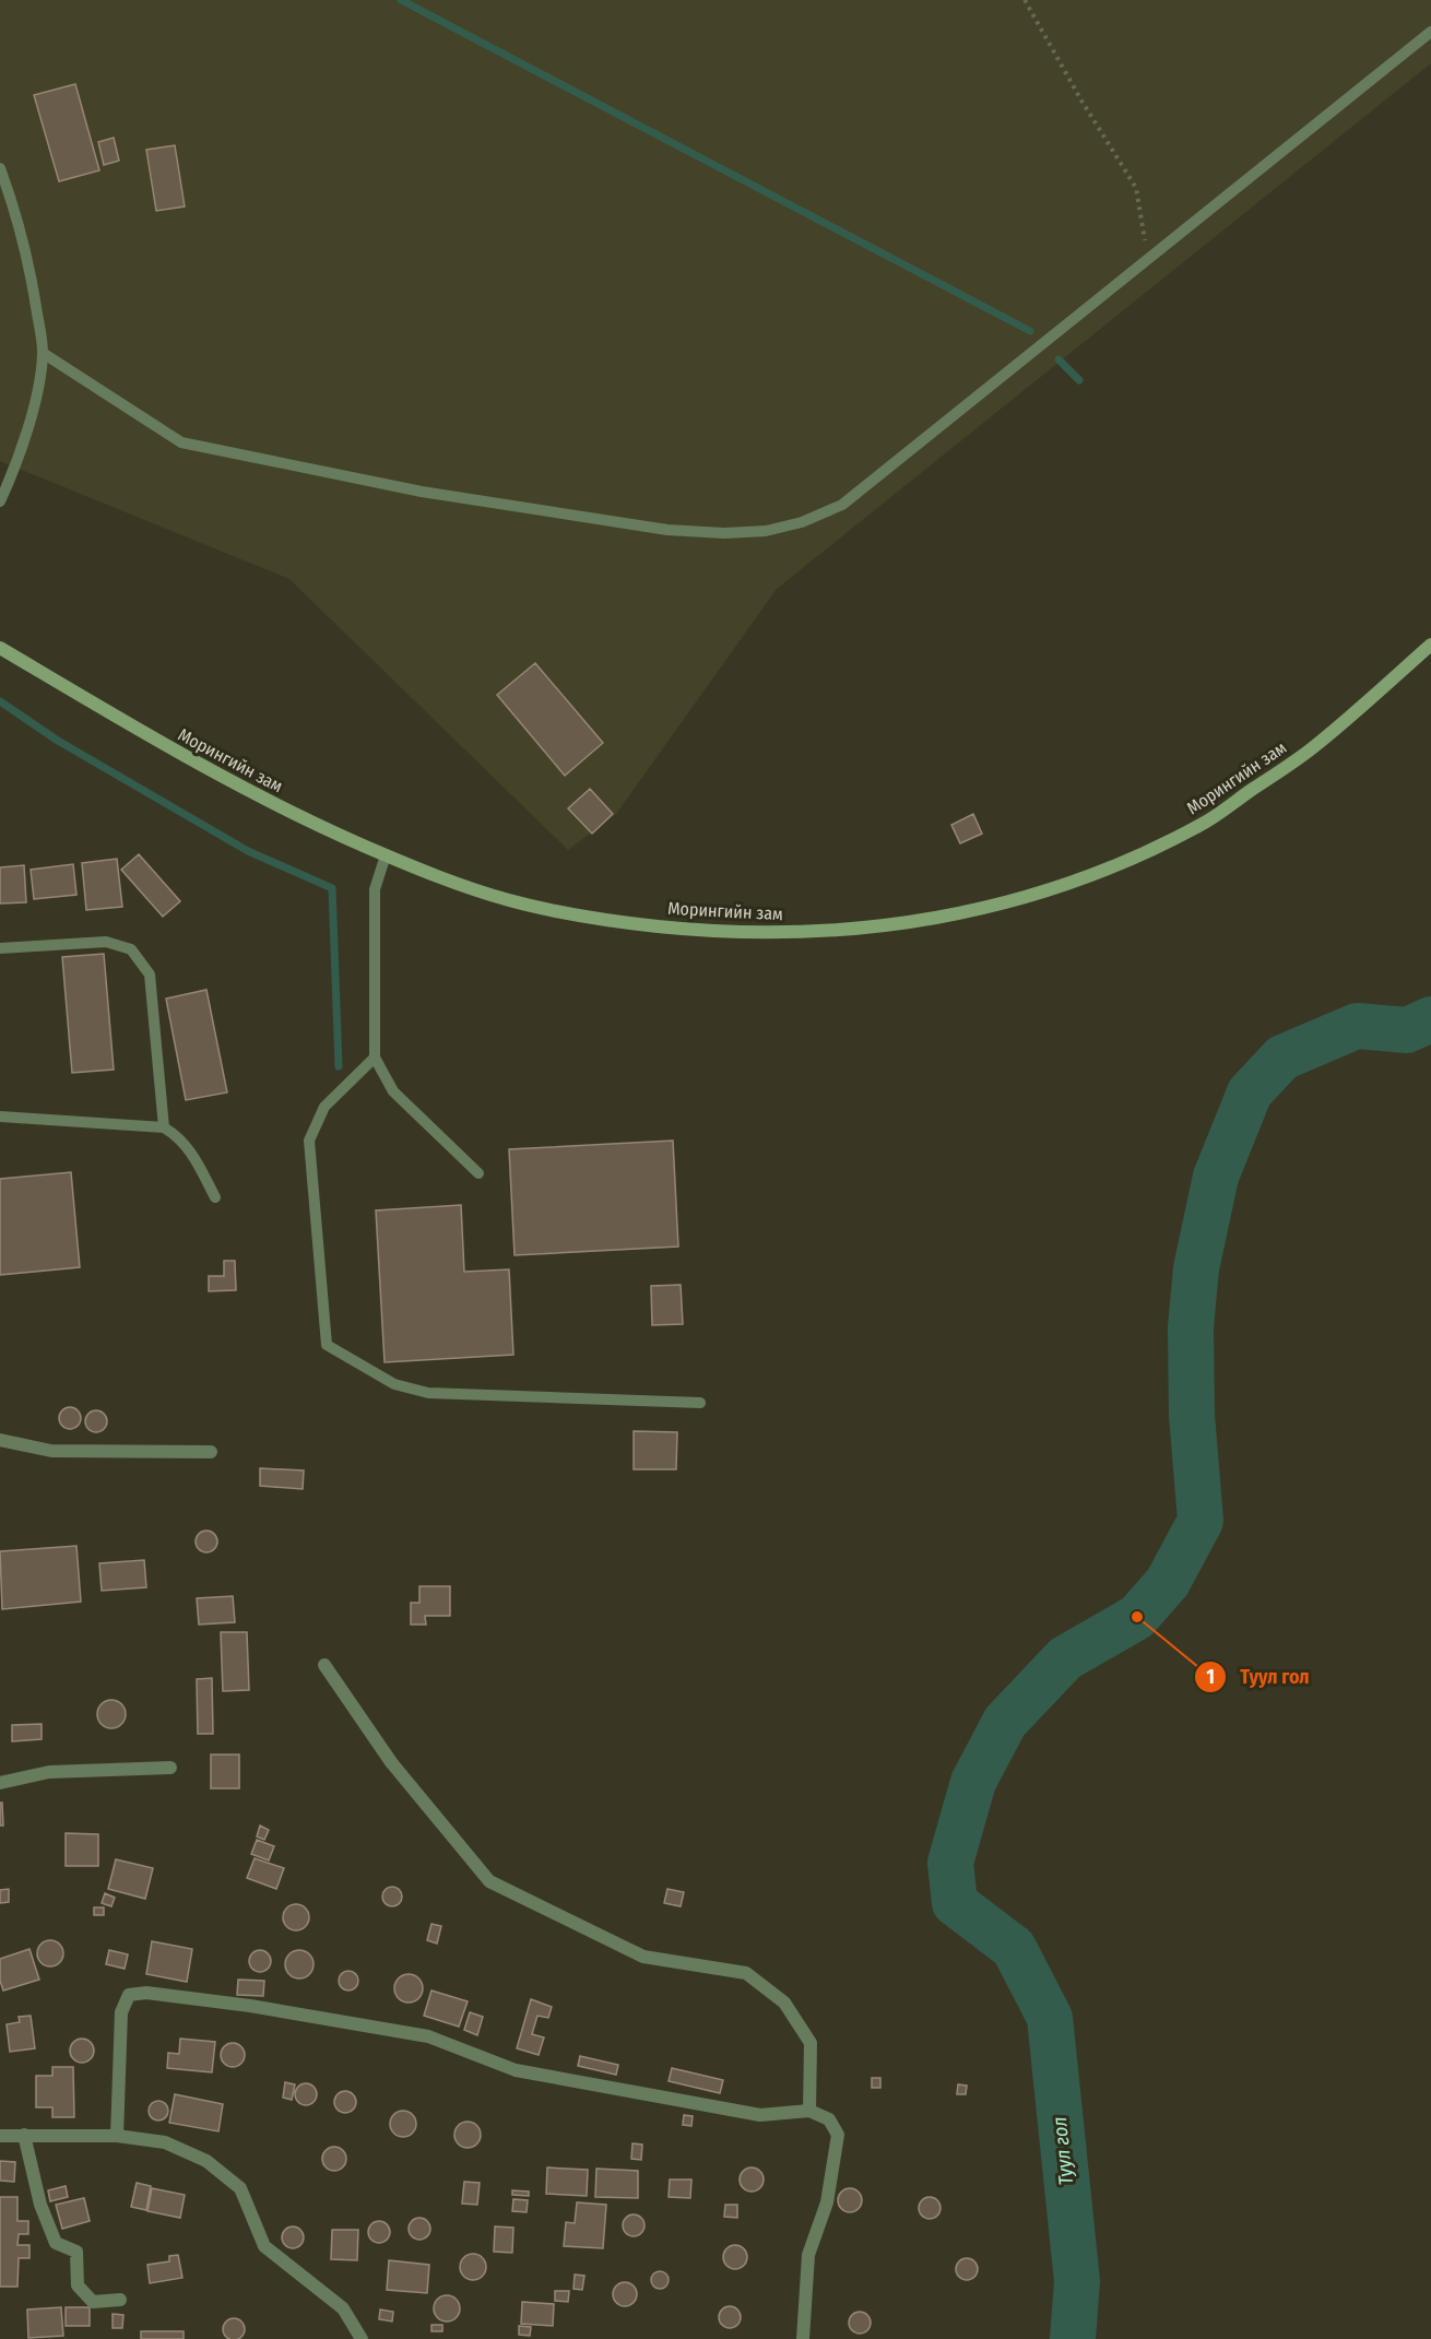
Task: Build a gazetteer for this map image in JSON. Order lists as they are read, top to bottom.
{
  "streets": {
    "main road": ["Морингийн зам"]
  },
  "water": ["Туул гол"],
  "places": ["Туул гол"]
}
